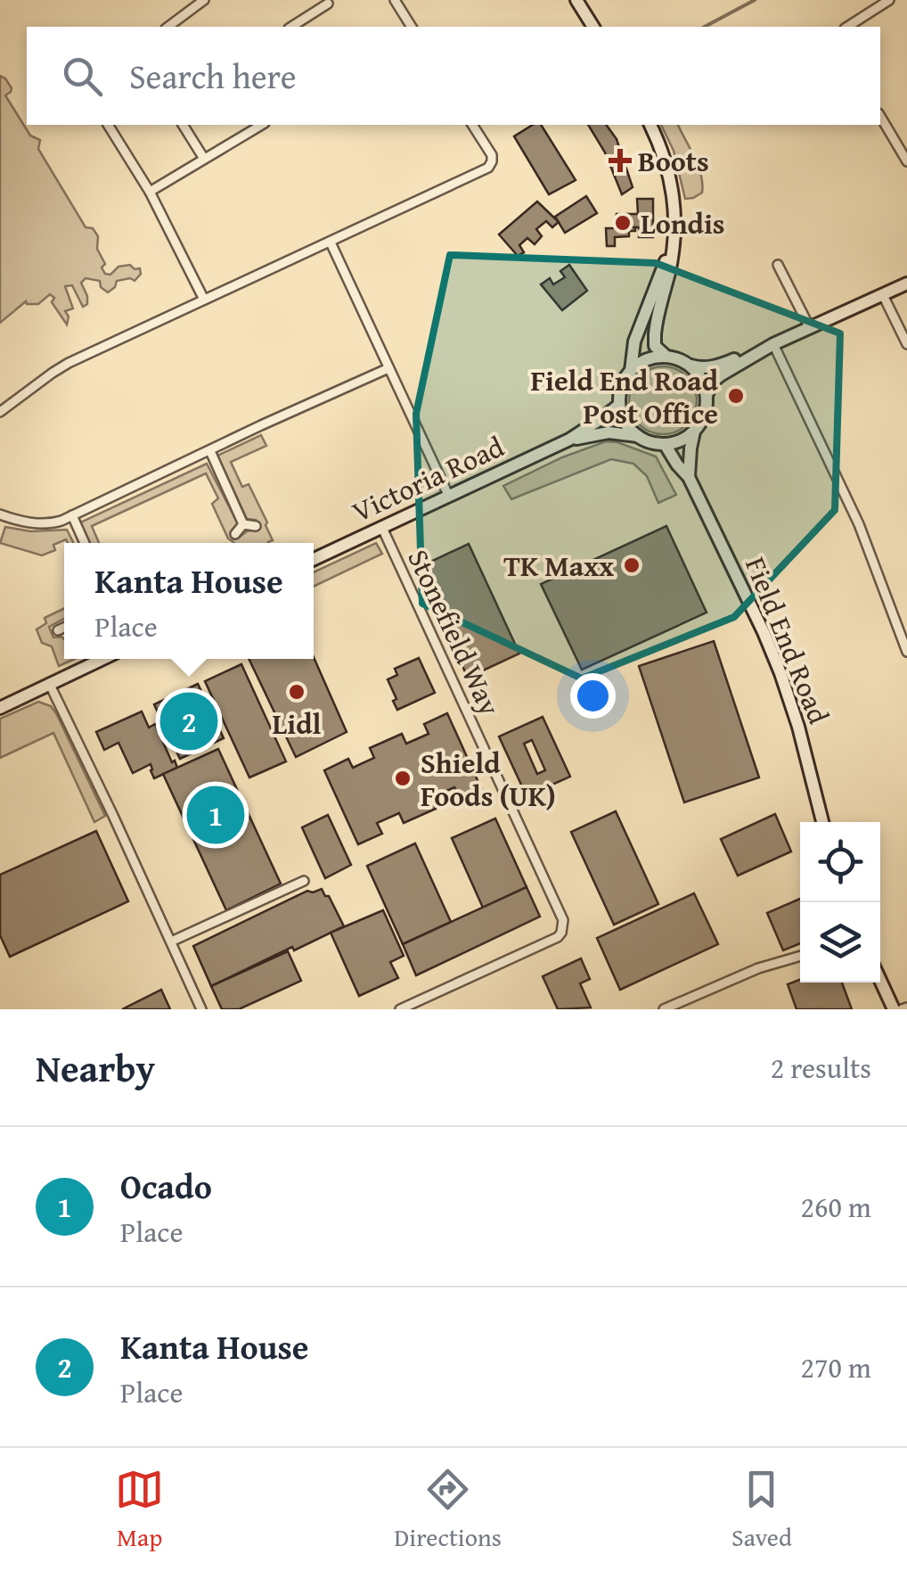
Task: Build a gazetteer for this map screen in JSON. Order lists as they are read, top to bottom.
{
  "streets": {
    "street": ["Victoria Road", "Stonefield Way", "Field End Road"]
  },
  "crossings": [
    ["Victoria Road", "Stonefield Way"],
    ["Victoria Road", "Field End Road"]
  ],
  "places": {
    "health": ["Boots"],
    "other": [
      "Londis",
      "Field End Road Post Office",
      "TK Maxx",
      "Lidl",
      "Shield Foods (UK)"
    ]
  },
  "page": {
    "search": "Search here",
    "popup": ["Kanta House", "Place"],
    "pins": ["2", "1"],
    "heading": ["Nearby", "2 results"],
    "list": [
      {
        "mark": "1",
        "name": "Ocado",
        "note": "Place",
        "value": "260 m"
      },
      {
        "mark": "2",
        "name": "Kanta House",
        "note": "Place",
        "value": "270 m"
      }
    ],
    "nav": ["Map", "Directions", "Saved"]
  }
}
